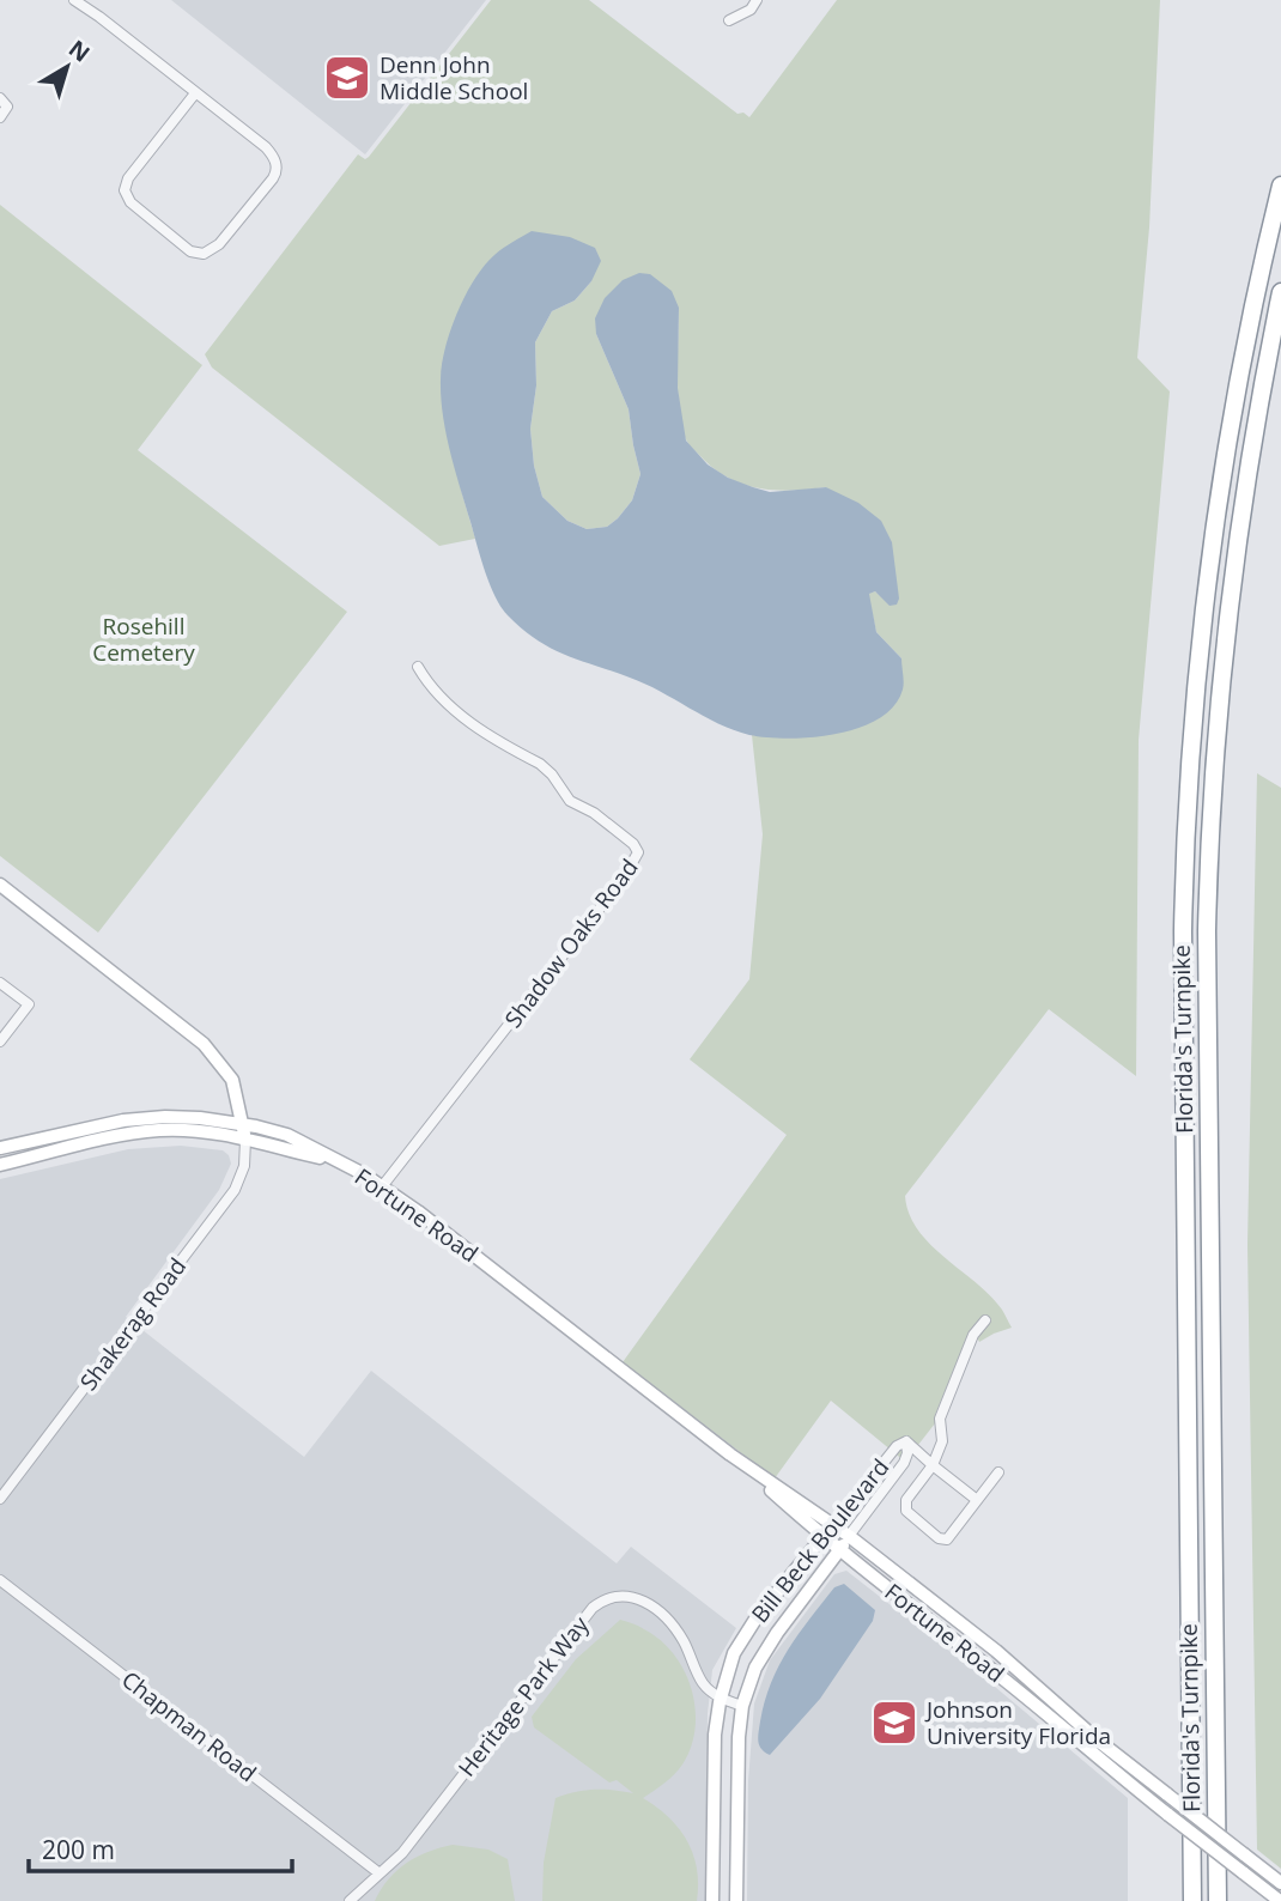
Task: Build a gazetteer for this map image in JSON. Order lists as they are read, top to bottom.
{
  "streets": {
    "highway": ["Florida's Turnpike"],
    "main road": ["Fortune Road", "Bill Beck Boulevard"],
    "street": [
      "Shadow Oaks Road",
      "Shakerag Road",
      "Heritage Park Way",
      "Chapman Road"
    ]
  },
  "crossings": [
    ["Shadow Oaks Road", "Fortune Road"],
    ["Fortune Road", "Shakerag Road"],
    ["Fortune Road", "Bill Beck Boulevard"],
    ["Bill Beck Boulevard", "Heritage Park Way"],
    ["Heritage Park Way", "Chapman Road"]
  ],
  "parks": ["Rosehill Cemetery"],
  "places": {
    "school or university": ["Denn John Middle School", "Johnson University Florida"]
  },
  "scale_bar": "200 m",
  "north": "top right"
}
